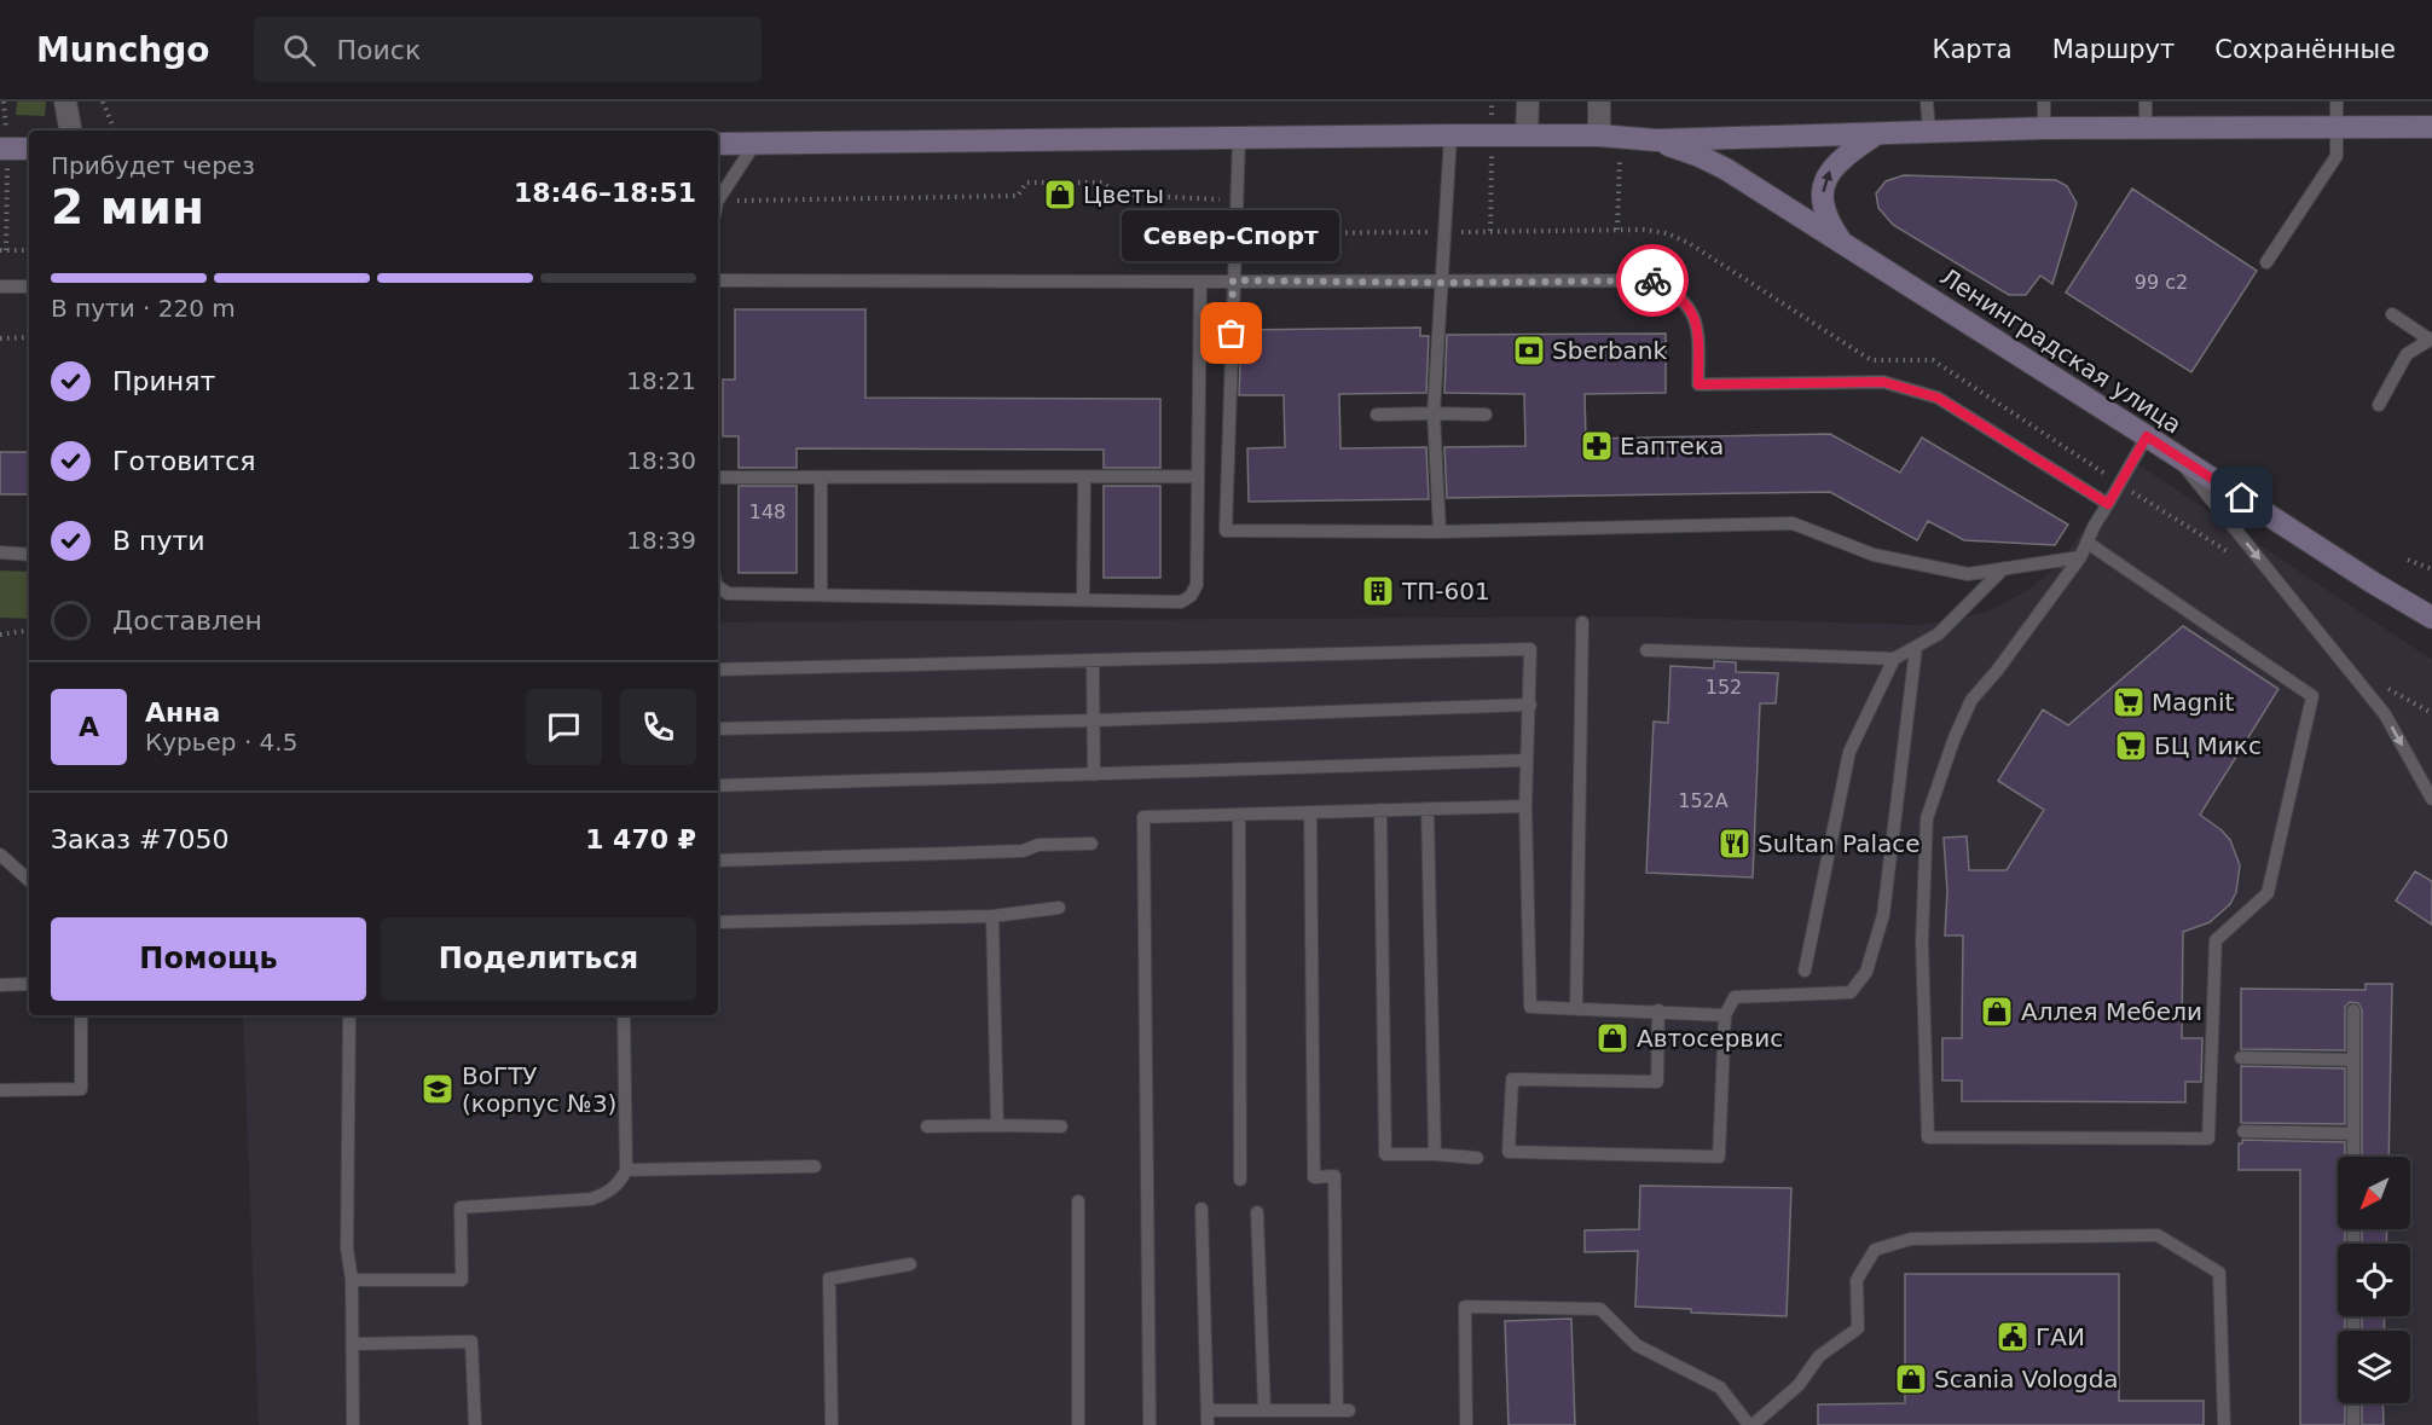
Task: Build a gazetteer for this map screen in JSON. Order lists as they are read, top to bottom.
{
  "streets": {
    "main road": ["Ленинградская улица"]
  },
  "places": {
    "shop": [
      "Цветы",
      "Аллея Мебели",
      "Автосервис",
      "Scania Vologda"
    ],
    "other": ["Север-Спорт"],
    "bank": ["Sberbank"],
    "pharmacy": ["Еаптека"],
    "building": ["ТП-601"],
    "supermarket": ["Magnit", "БЦ Микс"],
    "restaurant": ["Sultan Palace"],
    "school or university": ["ВоГТУ (корпус №3)"],
    "public building": ["ГАИ"]
  },
  "house_numbers": [
    "99 с2",
    "148",
    "152",
    "152А"
  ],
  "north": "bottom left",
  "page": {
    "header": "Munchgo",
    "search": "Поиск",
    "nav": ["Карта", "Маршрут", "Сохранённые"],
    "heading": ["2 мин", "Прибудет через", "18:46–18:51"],
    "panel": [
      "Анна",
      "Курьер · 4.5",
      "Заказ #7050",
      "1 470 ₽"
    ],
    "bubble": "Север-Спорт",
    "bar": "В пути · 220 m",
    "list": [
      ["Принят", "18:21"],
      ["Готовится", "18:30"],
      ["В пути", "18:39"],
      "Доставлен"
    ],
    "round": "А",
    "buttons": ["Помощь", "Поделиться"]
  }
}
